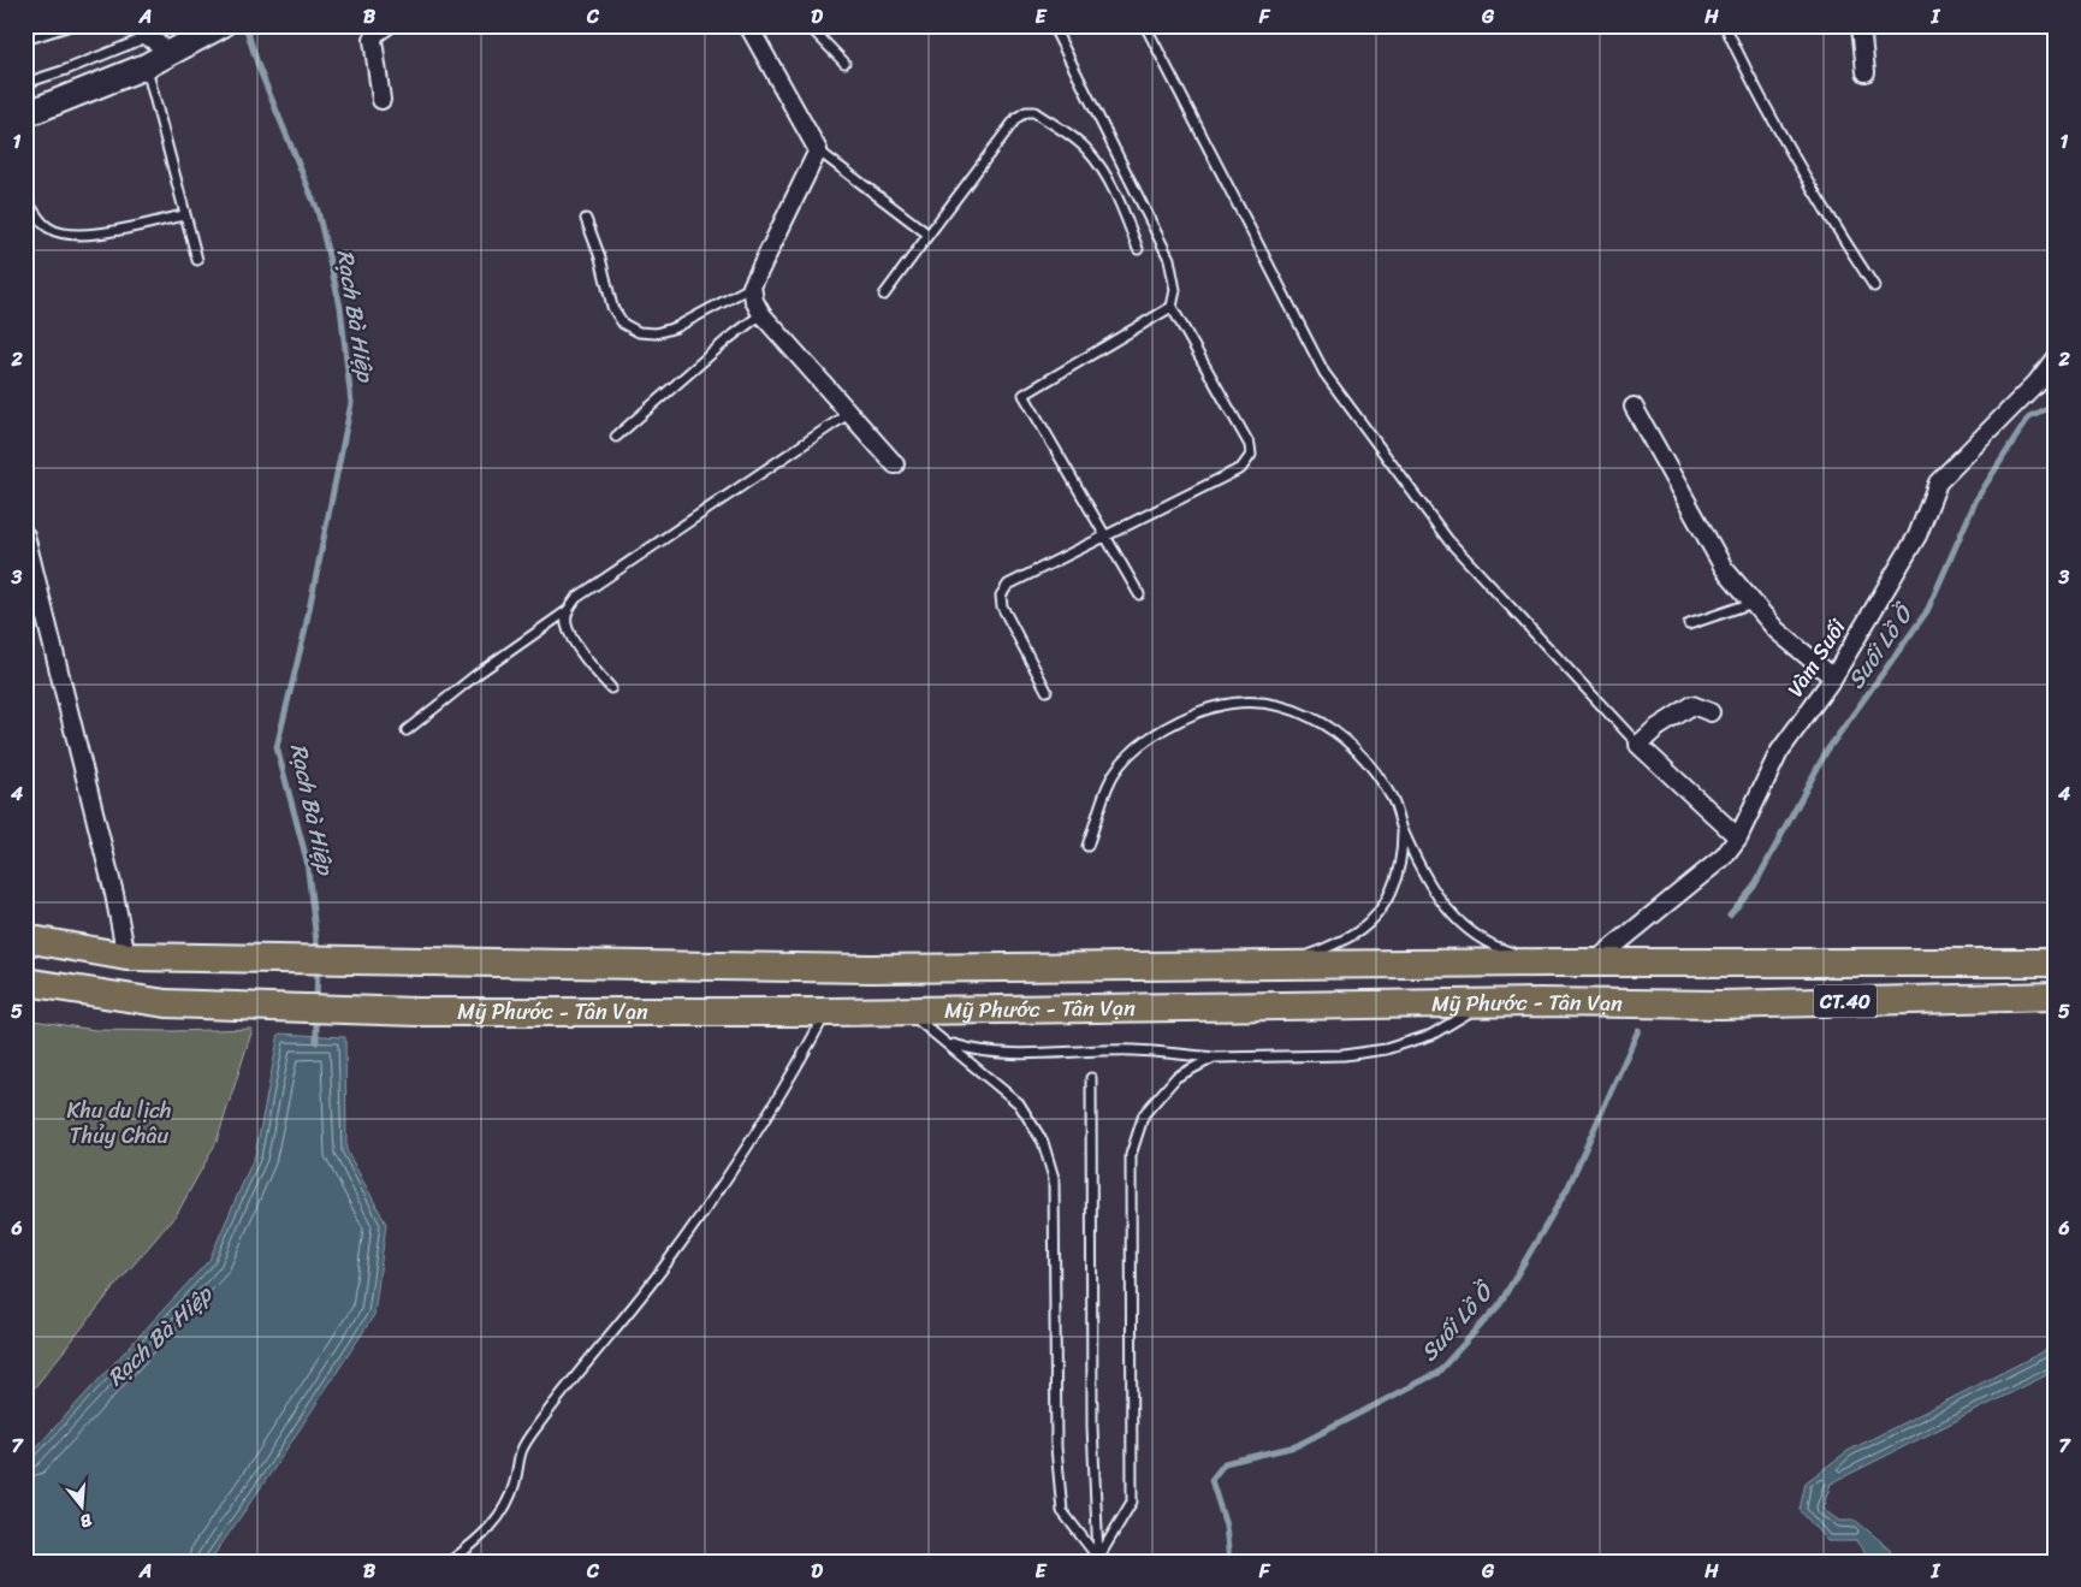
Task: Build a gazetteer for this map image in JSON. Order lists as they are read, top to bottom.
{
  "streets": {
    "main road": ["CT.40", "Mỹ Phước - Tân Vạn"],
    "street": ["Vàm Suối"]
  },
  "crossings": [
    ["Vàm Suối", "Mỹ Phước - Tân Vạn"]
  ],
  "water": ["Rạch Bà Hiệp", "Suối Lồ Ồ"],
  "parks": ["Khu du lịch Thủy Châu"],
  "north": "bottom",
  "grid": {
    "columns": [
      "A",
      "B",
      "C",
      "D",
      "E",
      "F",
      "G",
      "H",
      "I"
    ],
    "rows": [
      "1",
      "2",
      "3",
      "4",
      "5",
      "6",
      "7"
    ]
  }
}
